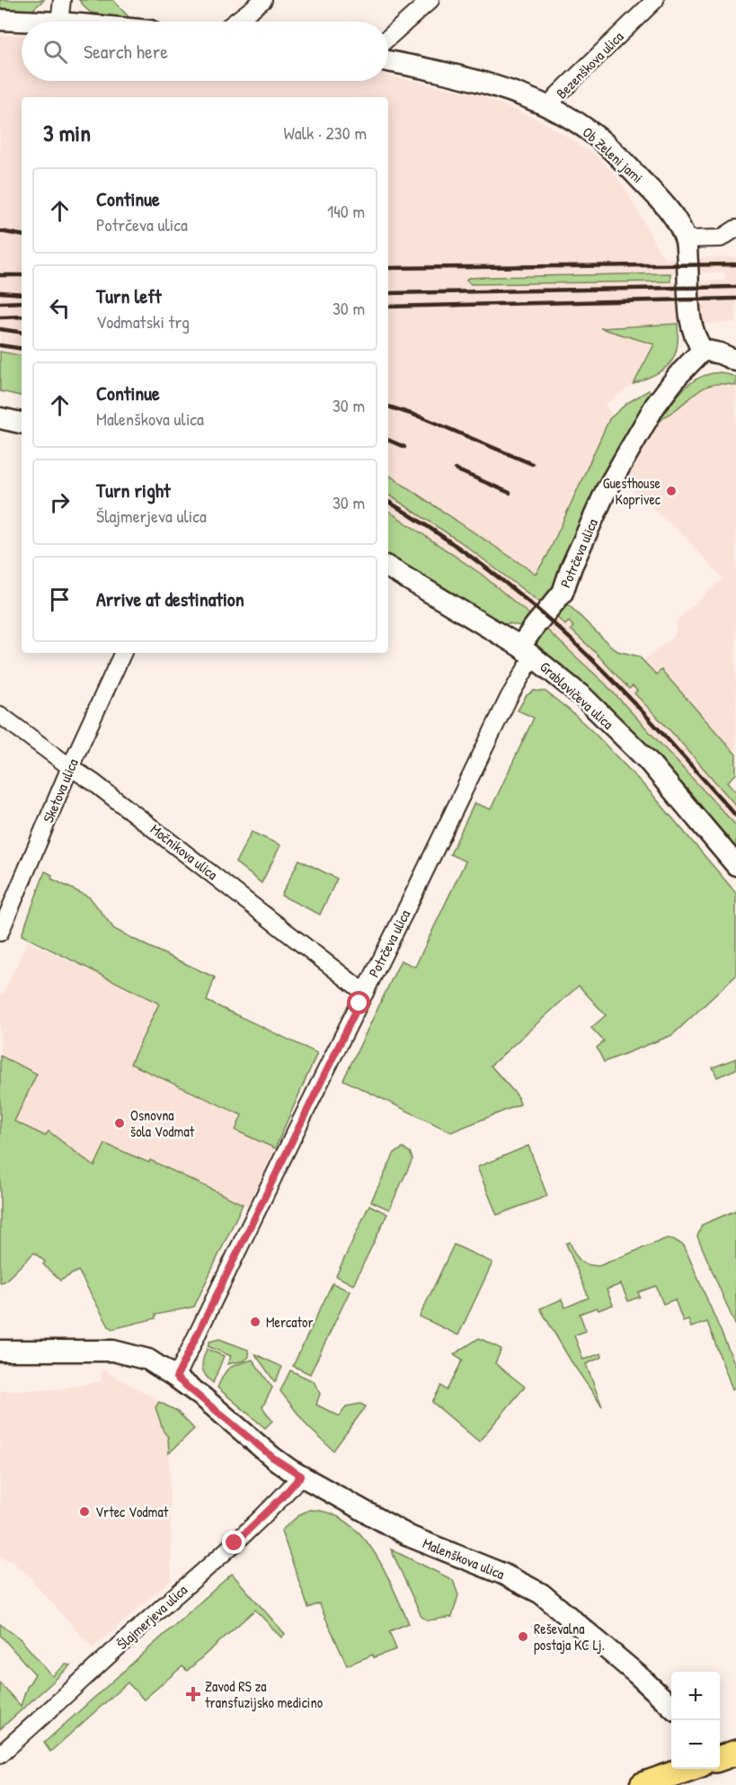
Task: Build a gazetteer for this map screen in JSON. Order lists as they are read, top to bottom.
{
  "streets": {
    "street": [
      "Bezenškova ulica",
      "Ob Zeleni jami",
      "Potrčeva ulica",
      "Grablovičeva ulica",
      "Sketova ulica",
      "Močnikova ulica",
      "Malenškova ulica",
      "Šlajmerjeva ulica"
    ]
  },
  "crossings": [
    ["Bezenškova ulica", "Ob Zeleni jami"],
    ["Ob Zeleni jami", "Potrčeva ulica"],
    ["Potrčeva ulica", "Grablovičeva ulica"],
    ["Potrčeva ulica", "Močnikova ulica"],
    ["Potrčeva ulica", "Malenškova ulica"],
    ["Sketova ulica", "Močnikova ulica"],
    ["Malenškova ulica", "Šlajmerjeva ulica"]
  ],
  "places": {
    "other": [
      "Guesthouse Koprivec",
      "Osnovna šola Vodmat",
      "Mercator",
      "Vrtec Vodmat",
      "Reševalna postaja KC Lj."
    ],
    "health": ["Zavod RS za transfuzijsko medicino"]
  },
  "page": {
    "search": "Search here",
    "heading": ["3 min", "Walk · 230 m"],
    "list": [
      ["Continue", "Potrčeva ulica", "140 m"],
      ["Turn left", "Vodmatski trg", "30 m"],
      ["Continue", "Malenškova ulica", "30 m"],
      ["Turn right", "Šlajmerjeva ulica", "30 m"],
      "Arrive at destination"
    ],
    "map_buttons": ["+", "−"]
  }
}
